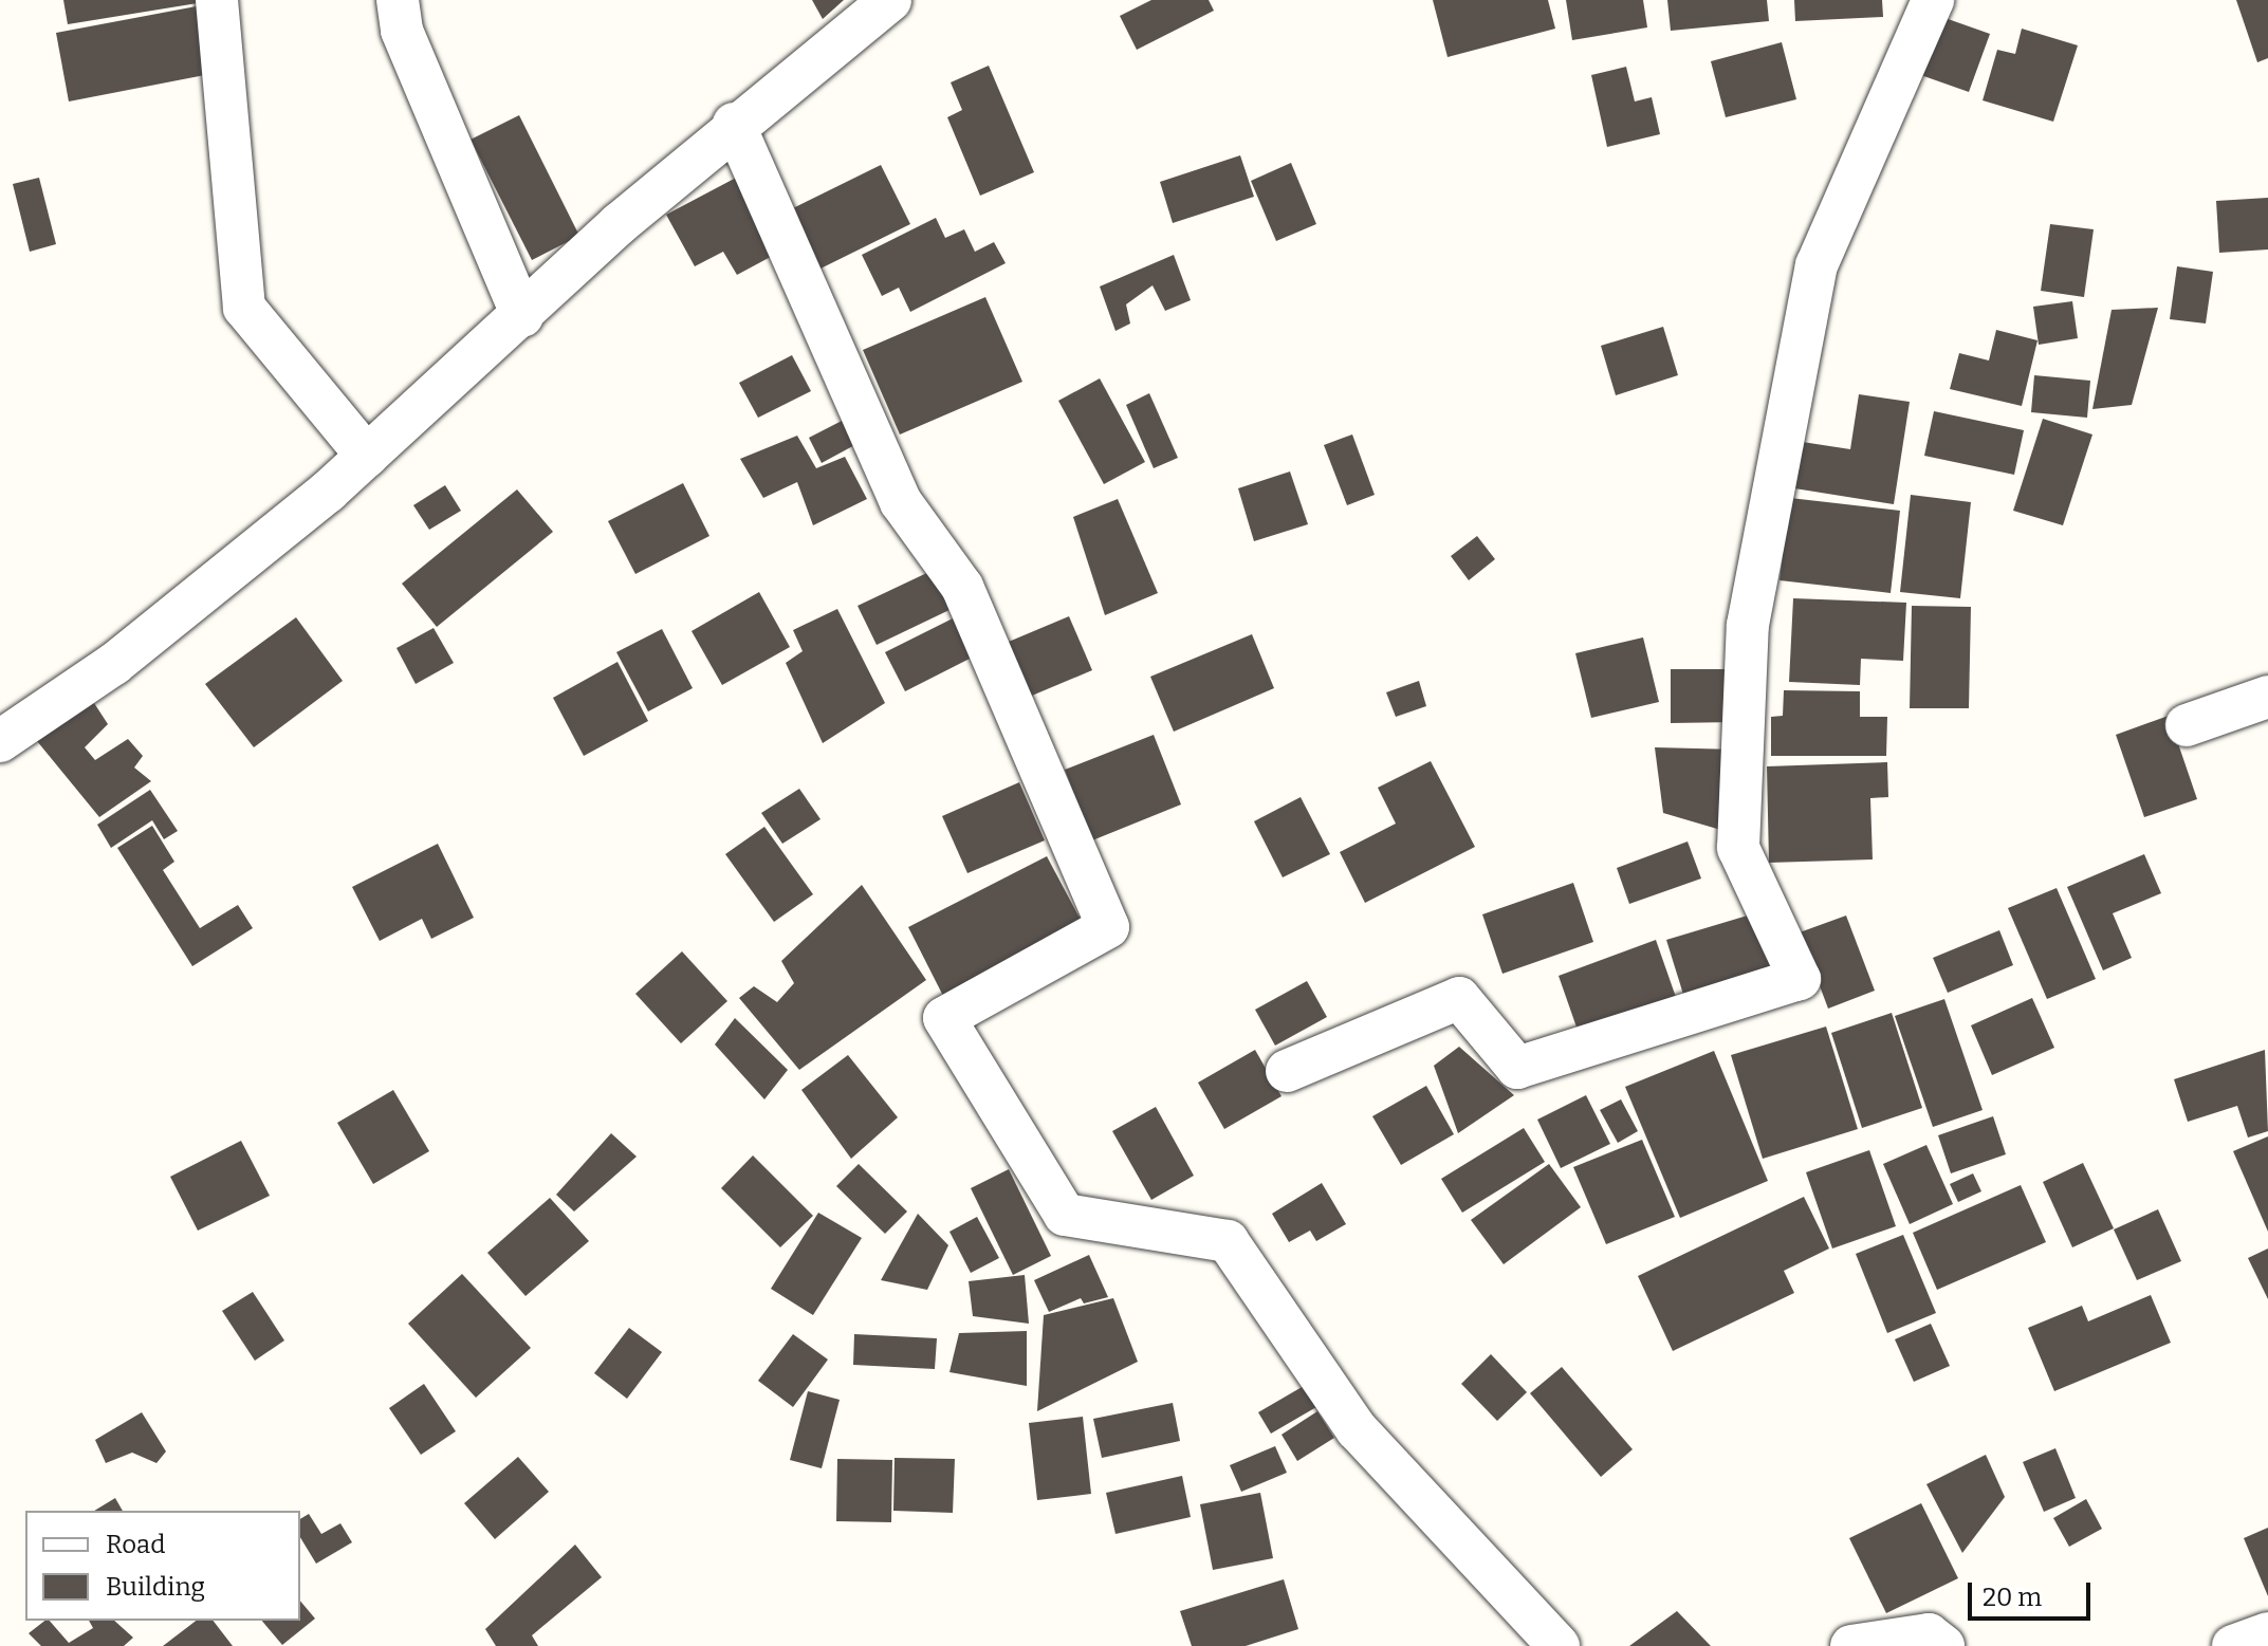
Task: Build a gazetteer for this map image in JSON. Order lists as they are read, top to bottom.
{
  "legend": ["Road", "Building"],
  "scale_bar": "20 m"
}
